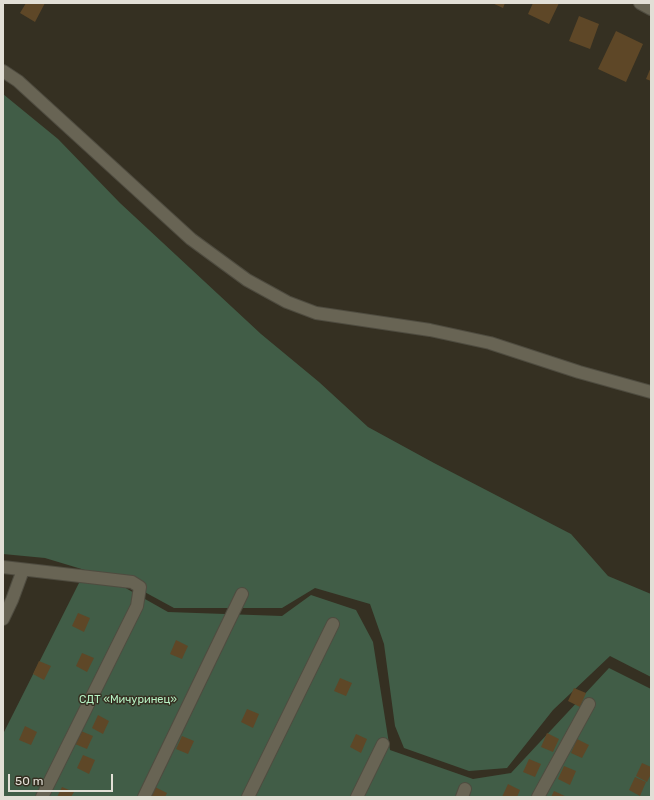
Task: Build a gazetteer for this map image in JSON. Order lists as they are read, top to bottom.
{
  "parks": ["СДТ «Мичуринец»"],
  "scale_bar": "50 m"
}
